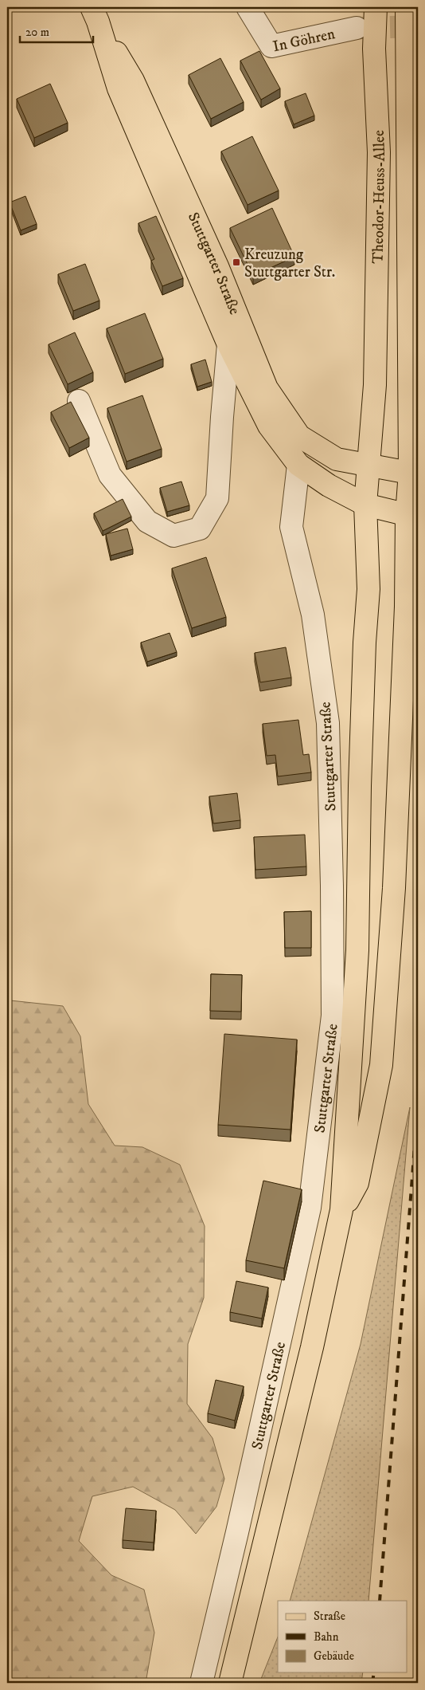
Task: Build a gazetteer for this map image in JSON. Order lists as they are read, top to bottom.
{
  "streets": {
    "main road": ["Theodor-Heuss-Allee", "Stuttgarter Straße"],
    "street": ["In Göhren"]
  },
  "crossings": [
    ["Theodor-Heuss-Allee", "Stuttgarter Straße"]
  ],
  "places": {
    "transit": ["Kreuzung Stuttgarter Str."]
  },
  "legend": ["Straße", "Bahn", "Gebäude"],
  "scale_bar": "20 m"
}
